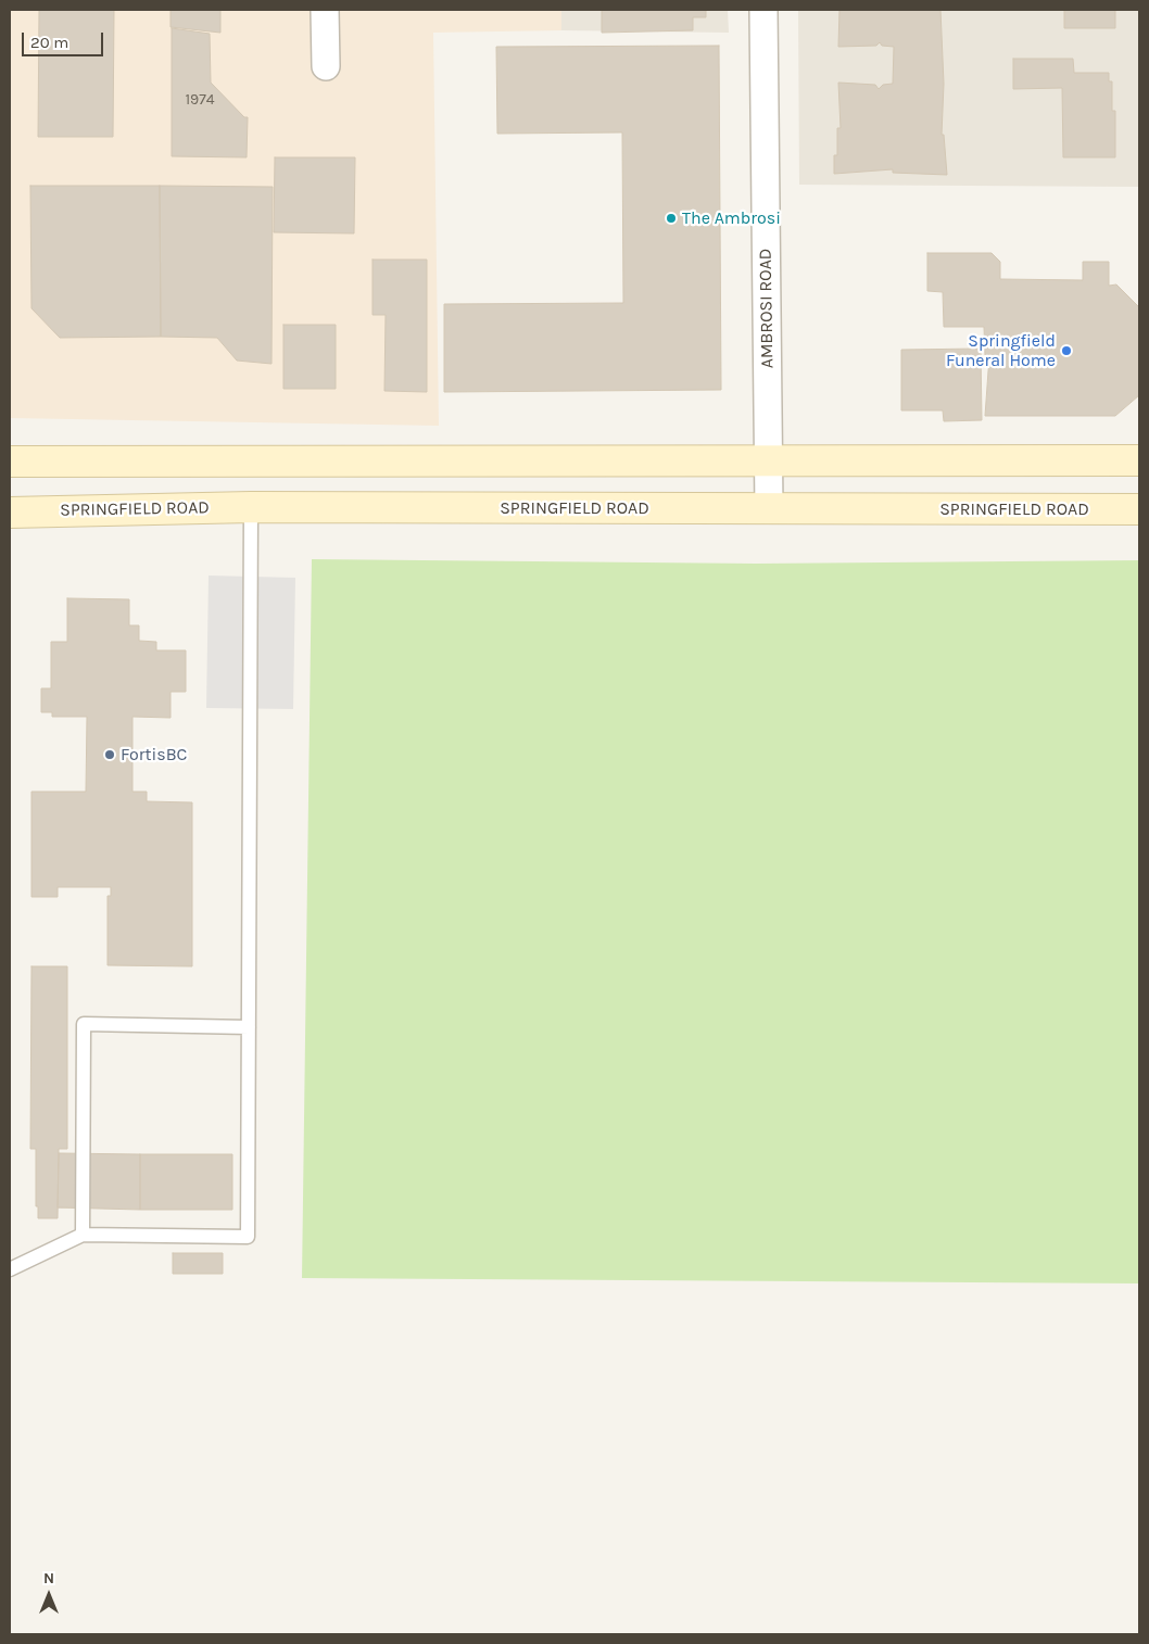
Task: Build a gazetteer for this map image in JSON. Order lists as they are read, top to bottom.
{
  "streets": {
    "main road": ["SPRINGFIELD ROAD"],
    "street": ["AMBROSI ROAD"]
  },
  "crossings": [
    ["AMBROSI ROAD", "SPRINGFIELD ROAD"]
  ],
  "places": ["The Ambrosi", "Springfield Funeral Home", "FortisBC"],
  "house_numbers": ["1974"],
  "scale_bar": "20 m",
  "north": "top"
}
